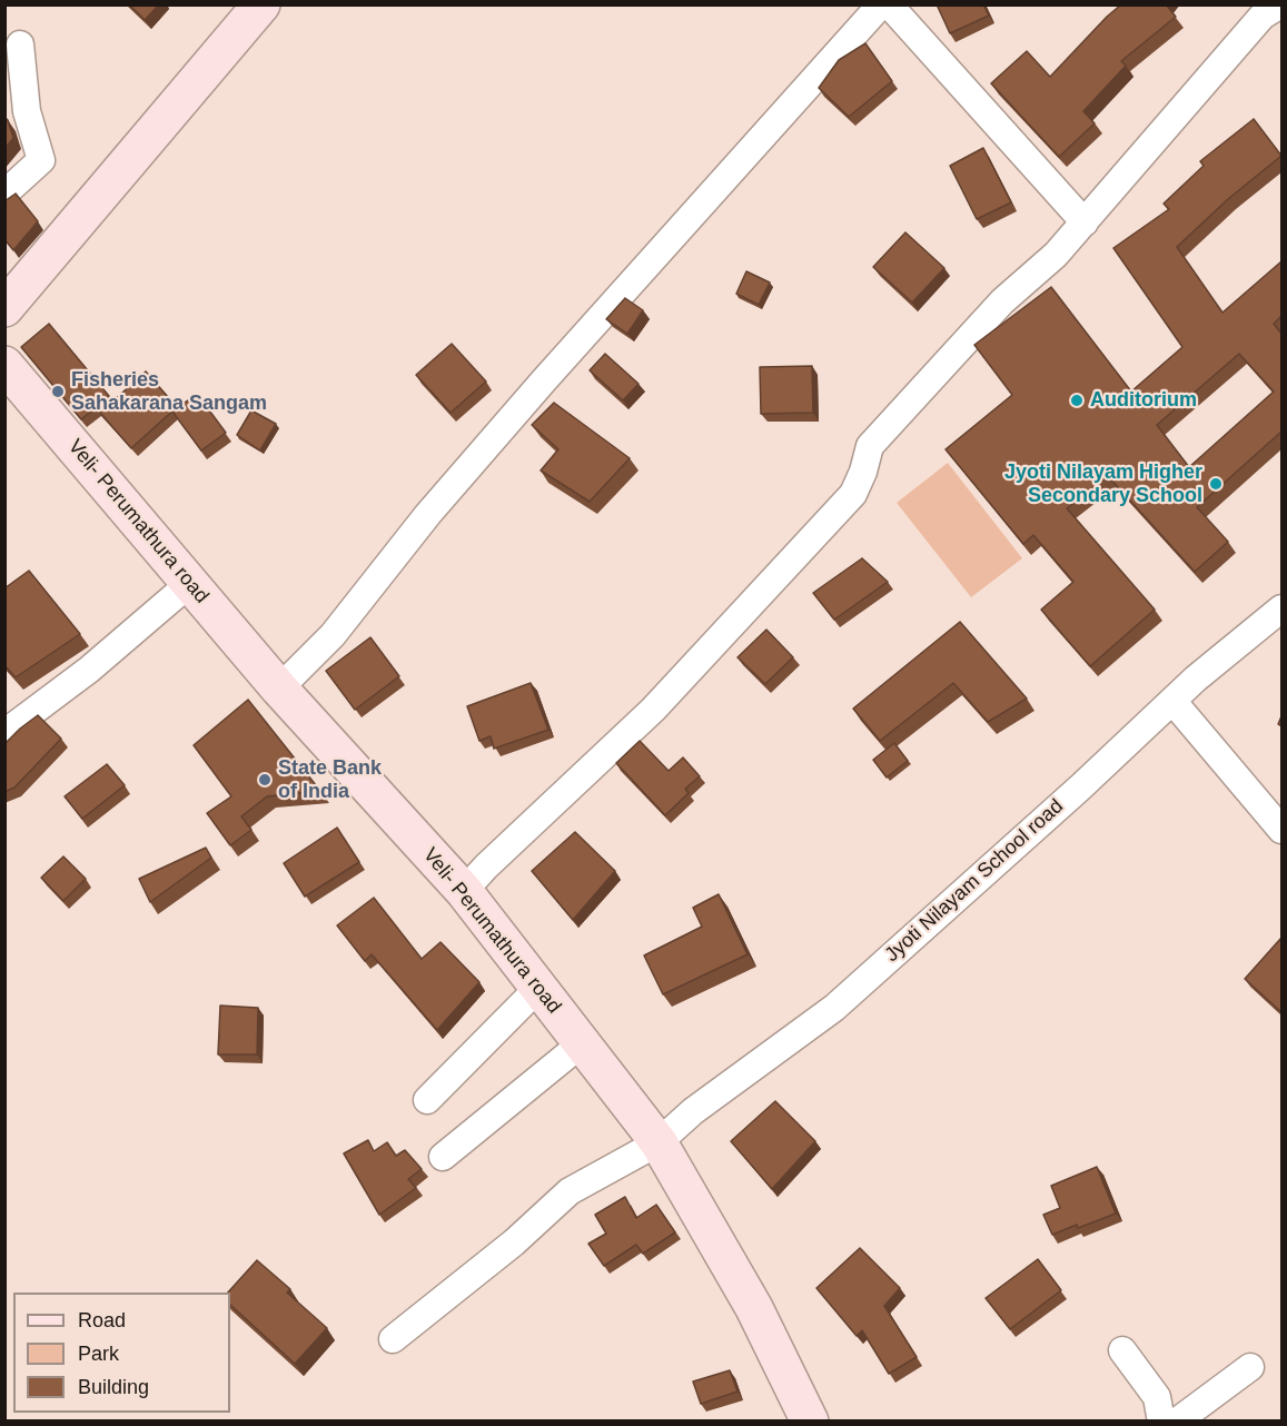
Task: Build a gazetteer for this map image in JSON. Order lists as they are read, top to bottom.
{
  "streets": {
    "main road": ["Veli- Perumathura road"],
    "street": ["Jyoti Nilayam School road"]
  },
  "crossings": [
    ["Veli- Perumathura road", "Jyoti Nilayam School road"]
  ],
  "places": [
    "Fisheries Sahakarana Sangam",
    "Auditorium",
    "Jyoti Nilayam Higher Secondary School",
    "State Bank of India"
  ],
  "legend": ["Road", "Park", "Building"]
}
